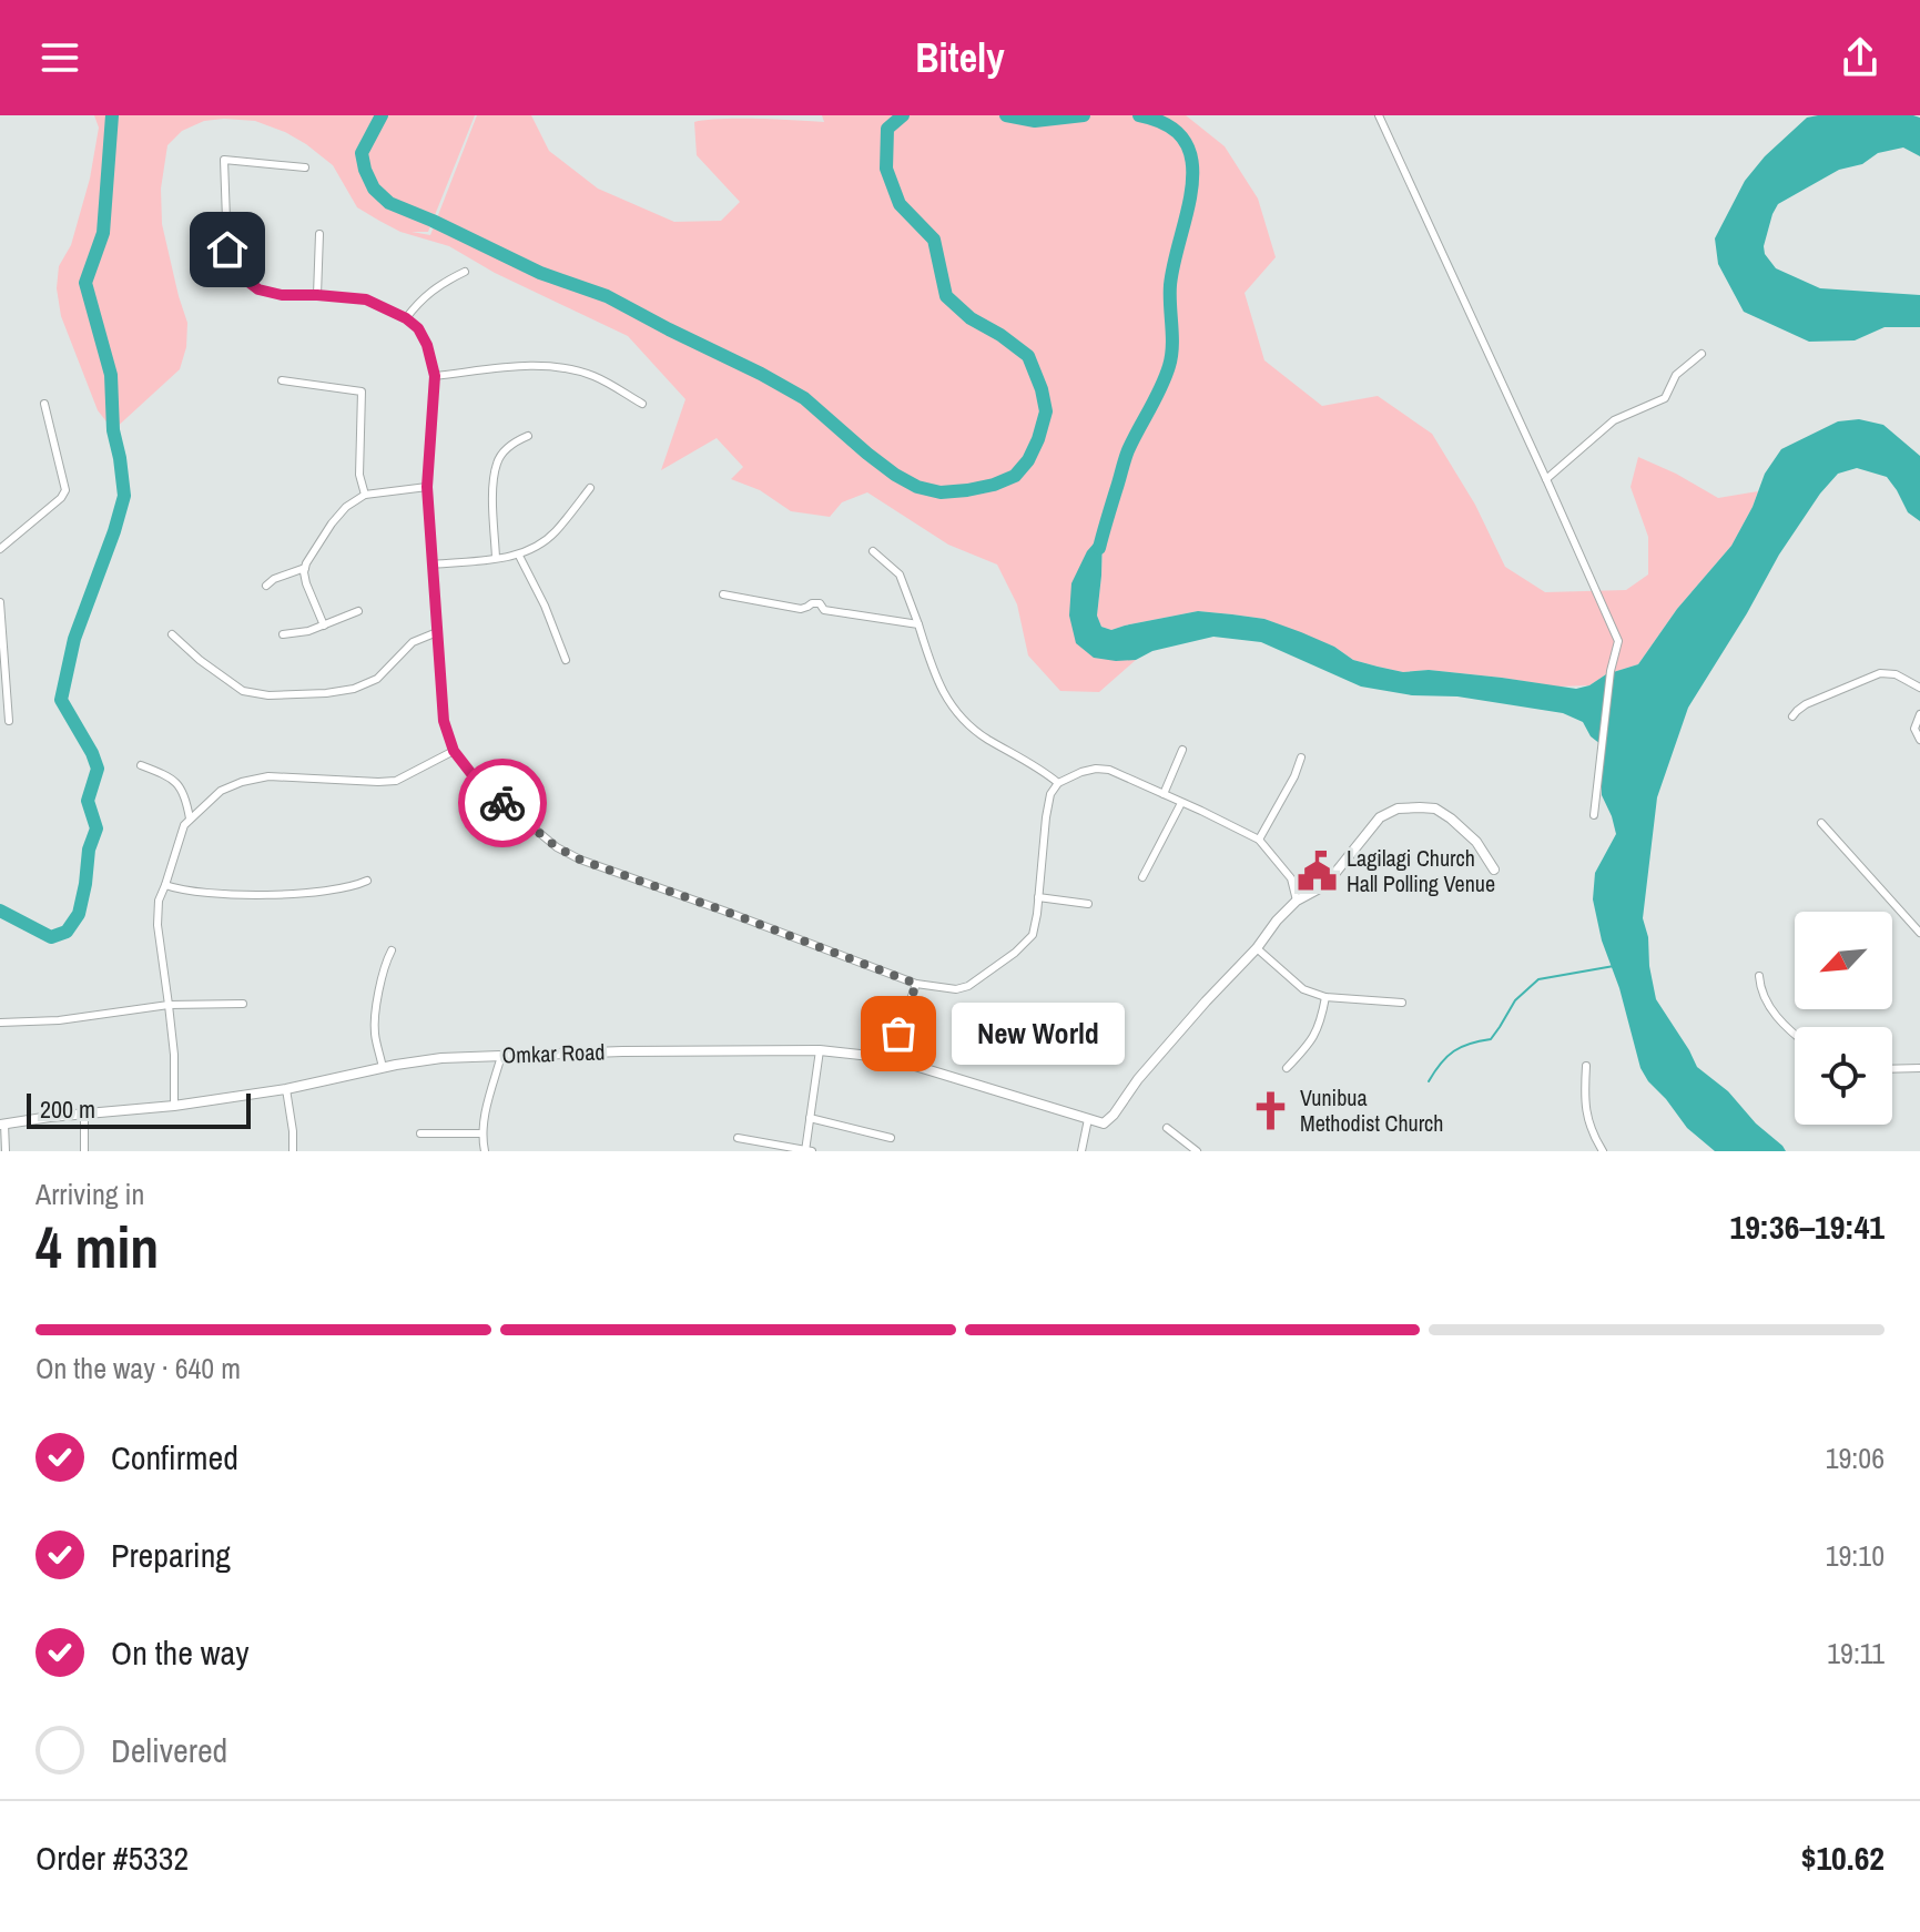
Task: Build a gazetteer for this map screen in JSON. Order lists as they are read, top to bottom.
{
  "streets": {
    "street": ["Omkar Road"]
  },
  "places": {
    "public building": ["Lagilagi Church Hall Polling Venue"],
    "other": ["New World"],
    "church": ["Vunibua Methodist Church"]
  },
  "scale_bar": "200 m",
  "north": "bottom left",
  "page": {
    "header": "Bitely",
    "bubble": "New World",
    "scale": "200 m",
    "heading": ["4 min", "Arriving in", "19:36–19:41"],
    "panel": ["Order #5332", "$10.62"],
    "bar": "On the way · 640 m",
    "list": [
      ["Confirmed", "19:06"],
      ["Preparing", "19:10"],
      ["On the way", "19:11"],
      "Delivered"
    ]
  }
}
